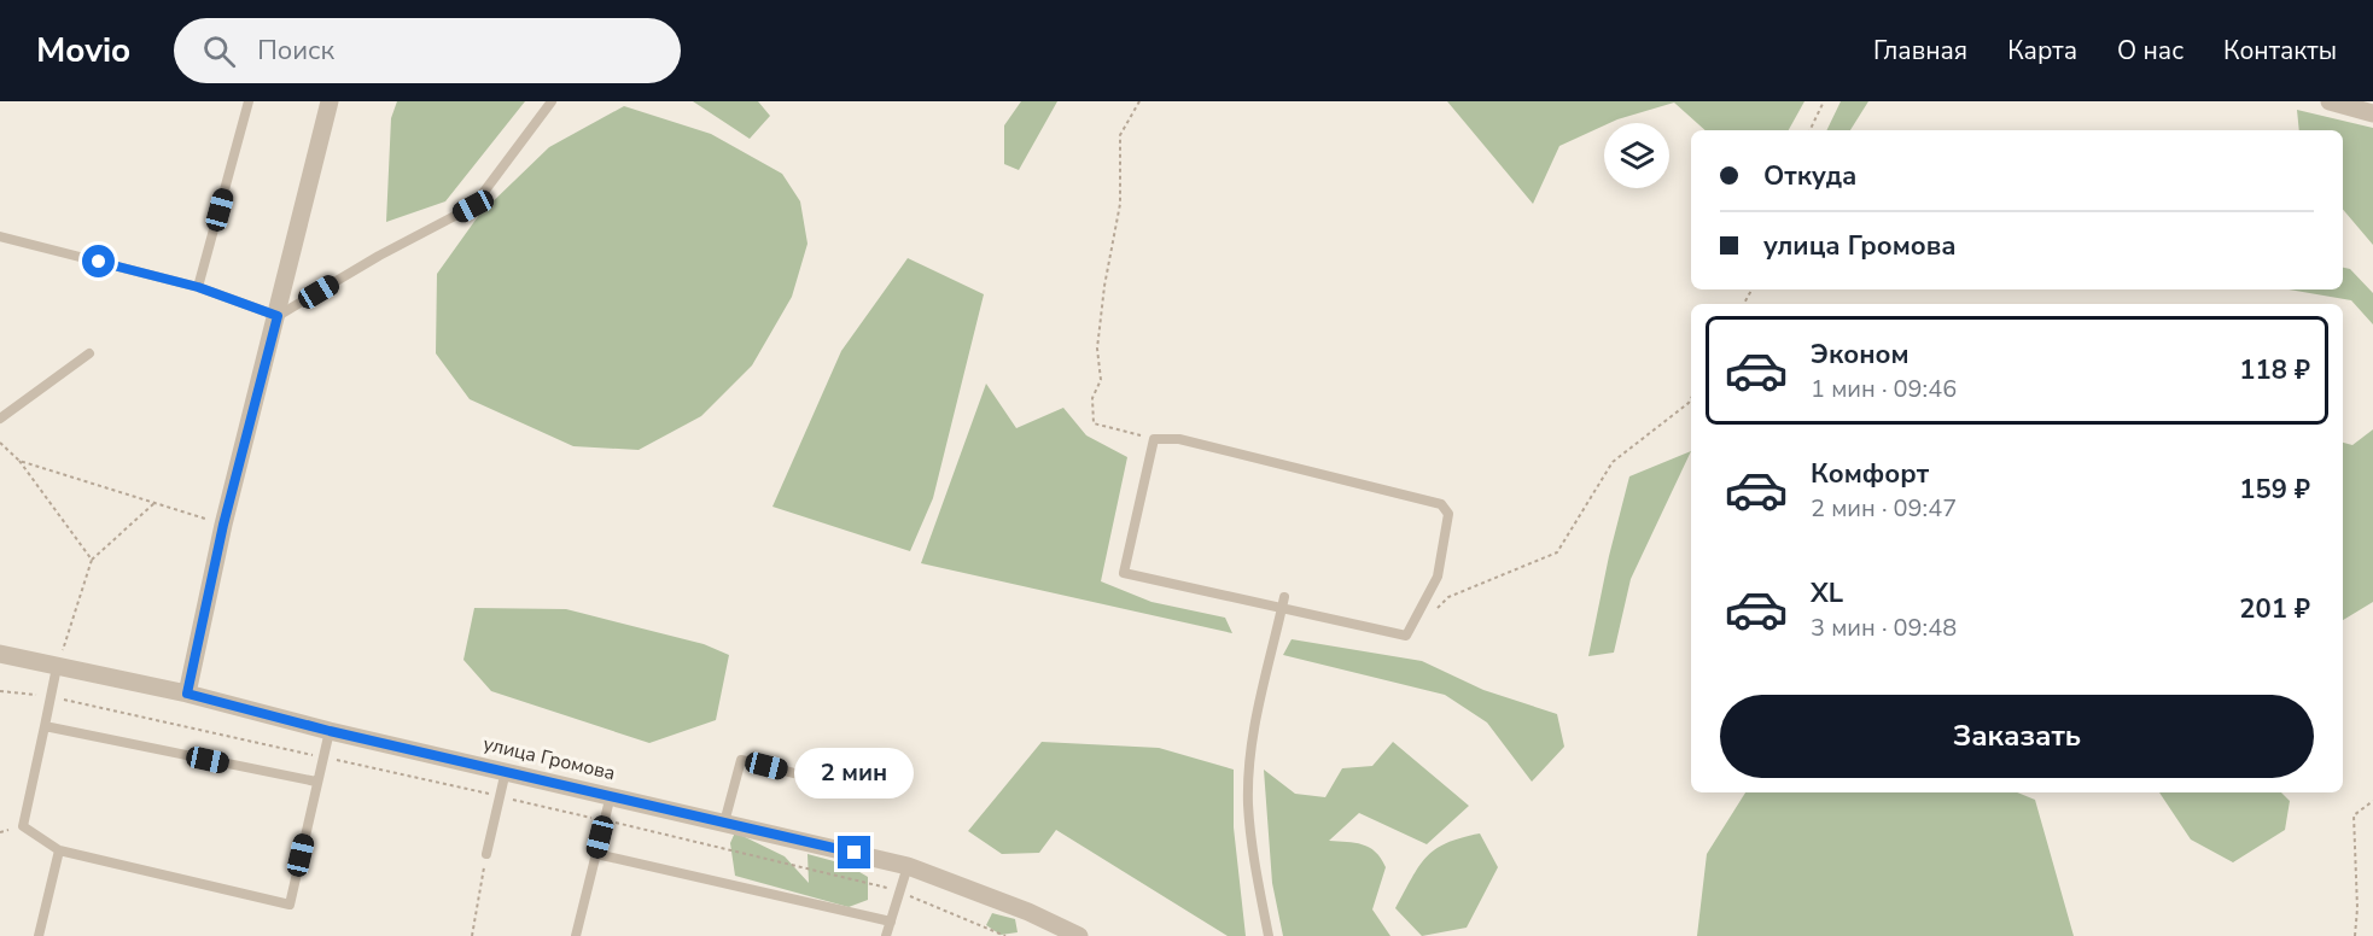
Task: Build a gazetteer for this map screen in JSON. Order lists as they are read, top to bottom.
{
  "streets": {
    "street": ["улица Громова"]
  },
  "page": {
    "header": "Movio",
    "search": "Поиск",
    "nav": [
      "Главная",
      "Карта",
      "О нас",
      "Контакты"
    ],
    "banner": ["Откуда", "улица Громова"],
    "list": [
      {
        "name": "Эконом",
        "note": "1 мин · 09:46",
        "value": "118 ₽"
      },
      {
        "name": "Комфорт",
        "note": "2 мин · 09:47",
        "value": "159 ₽"
      },
      {
        "name": "XL",
        "note": "3 мин · 09:48",
        "value": "201 ₽"
      }
    ],
    "buttons": "Заказать",
    "bubble": "2 мин"
  }
}
